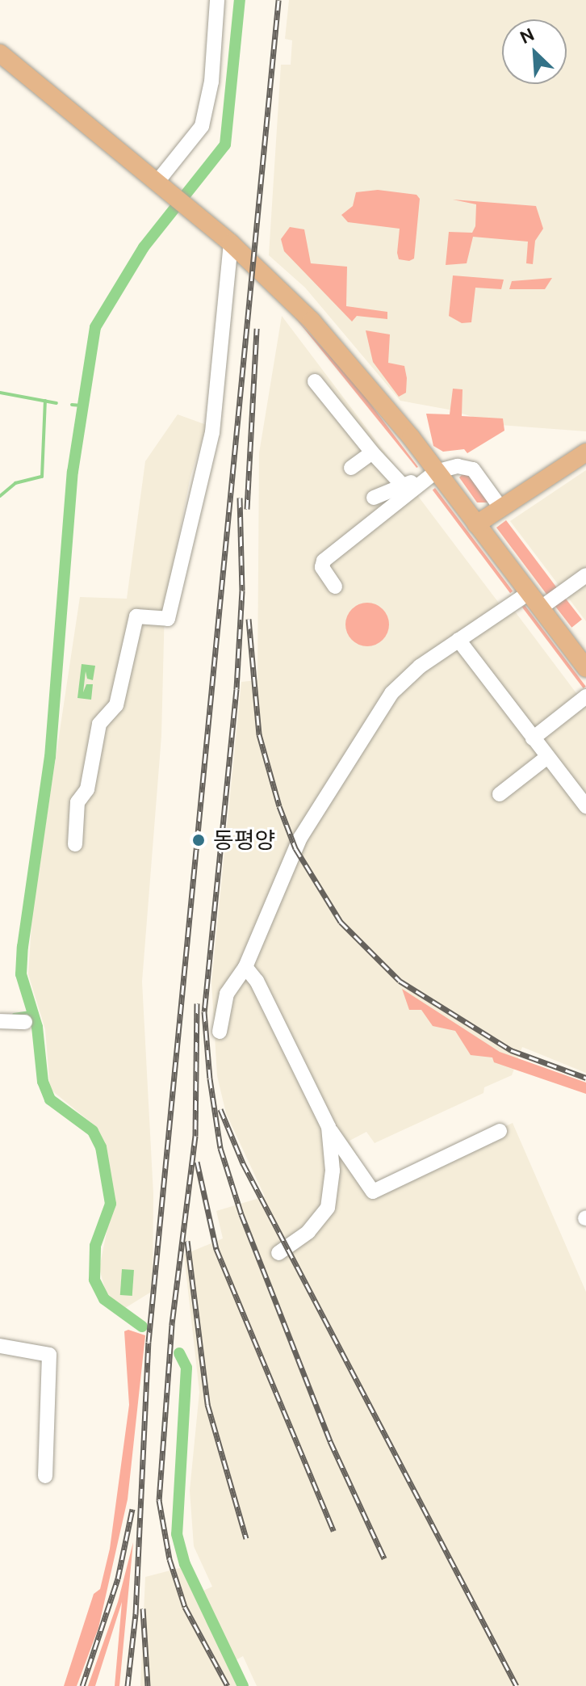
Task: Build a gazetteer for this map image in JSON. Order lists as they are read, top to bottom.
{
  "places": ["동평양"],
  "north": "top left"
}
